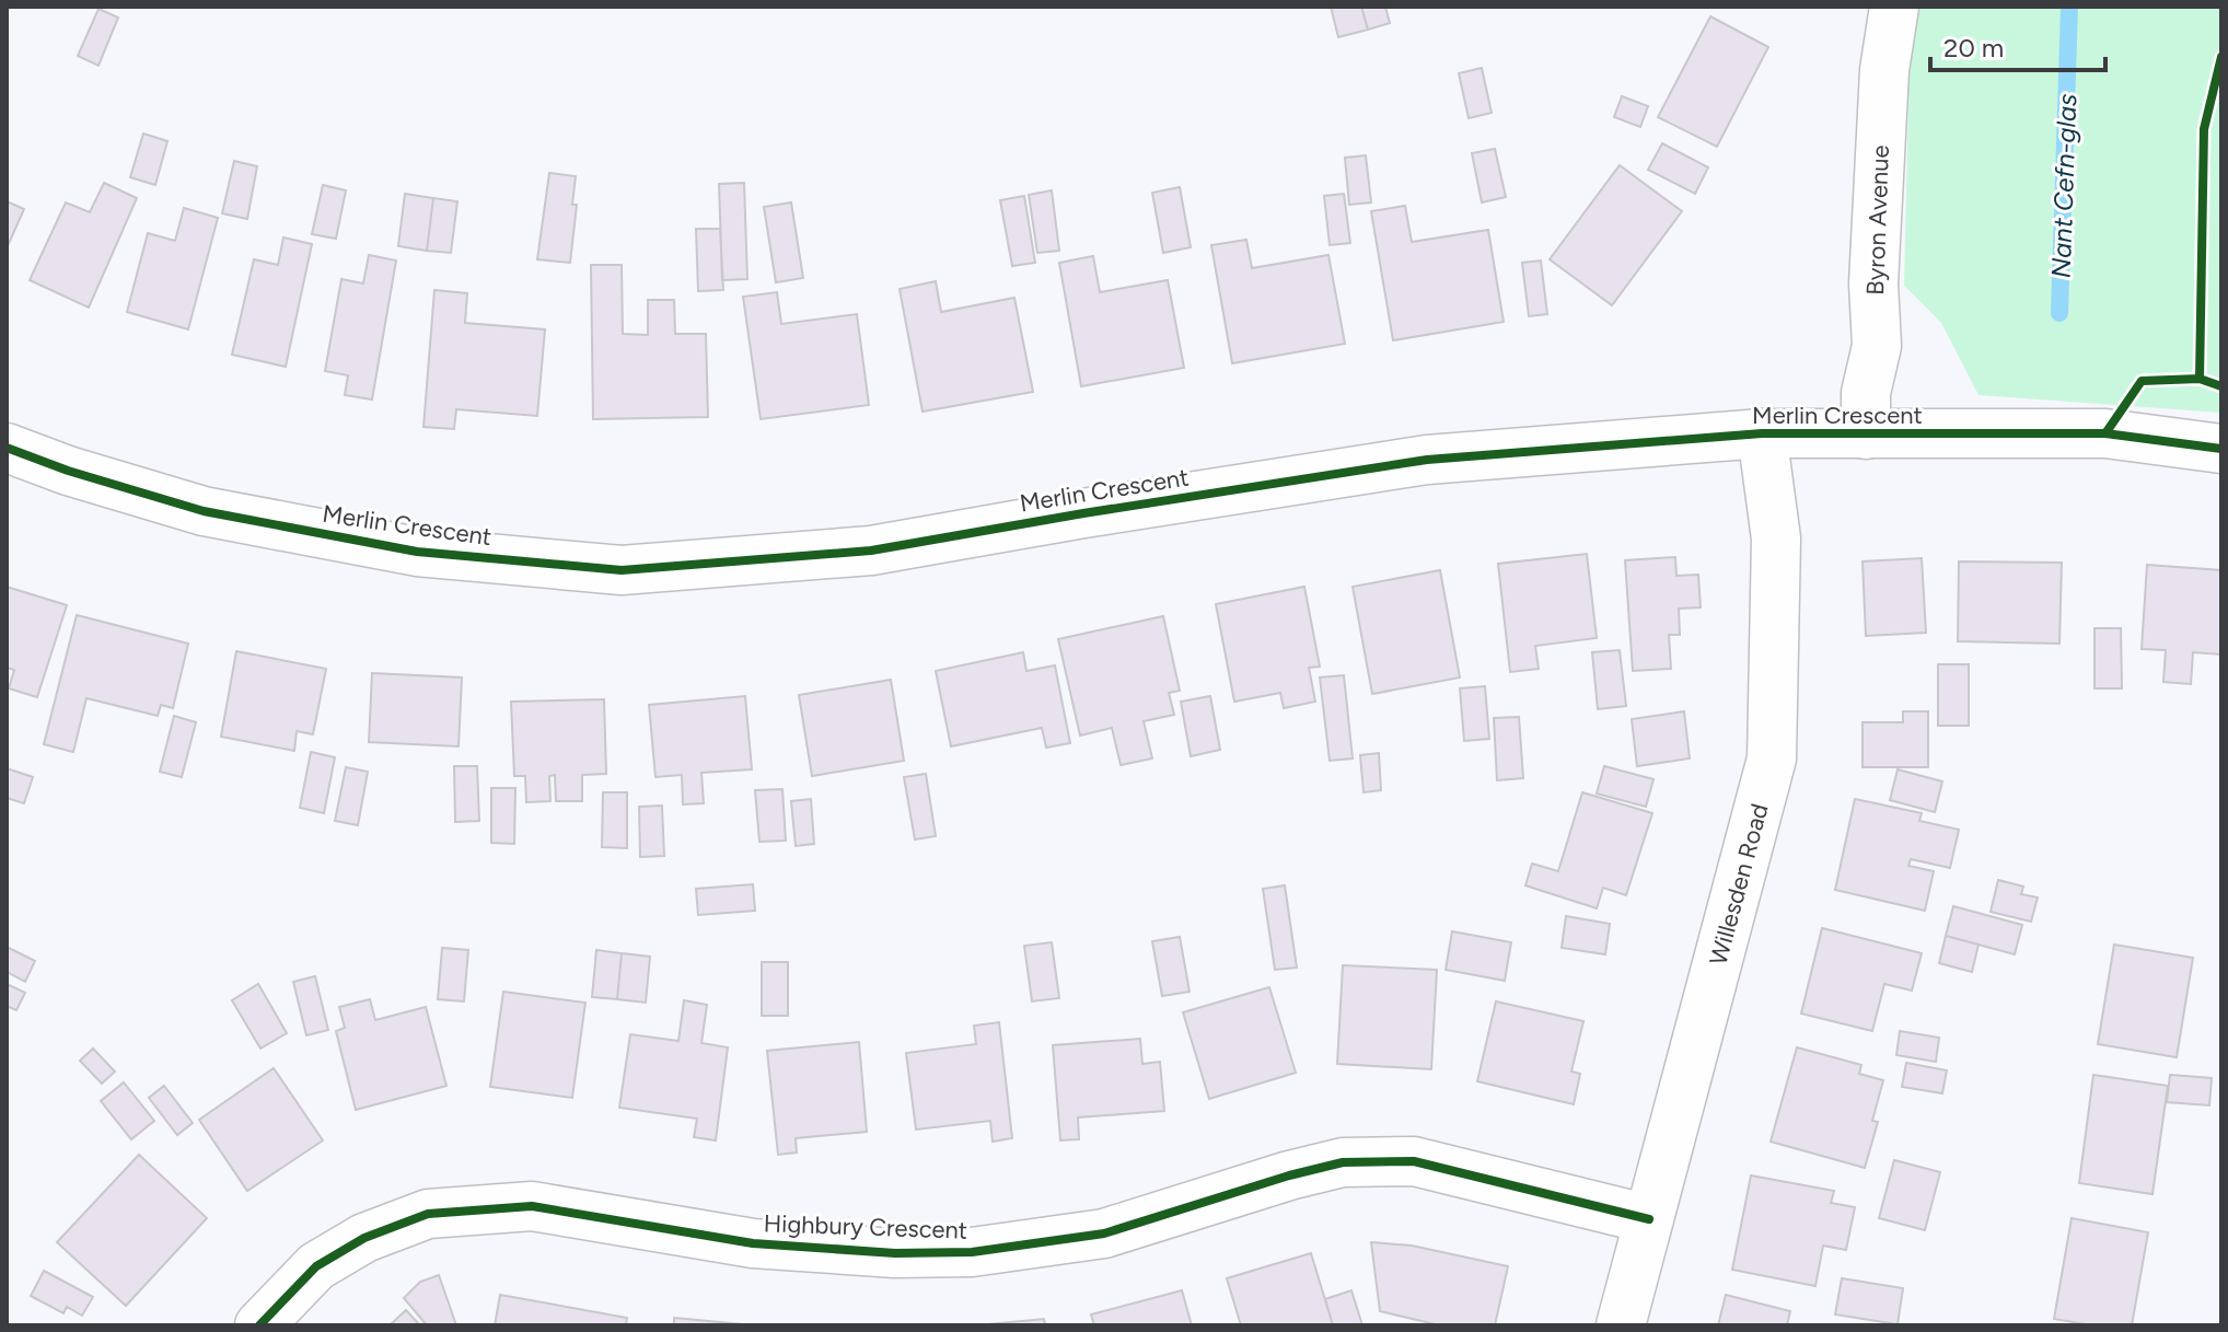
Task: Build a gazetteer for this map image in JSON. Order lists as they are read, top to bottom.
{
  "streets": {
    "street": [
      "Byron Avenue",
      "Merlin Crescent",
      "Willesden Road",
      "Highbury Crescent"
    ]
  },
  "crossings": [
    ["Byron Avenue", "Merlin Crescent"],
    ["Merlin Crescent", "Willesden Road"],
    ["Willesden Road", "Highbury Crescent"]
  ],
  "water": ["Nant Cefn-glas"],
  "scale_bar": "20 m"
}
